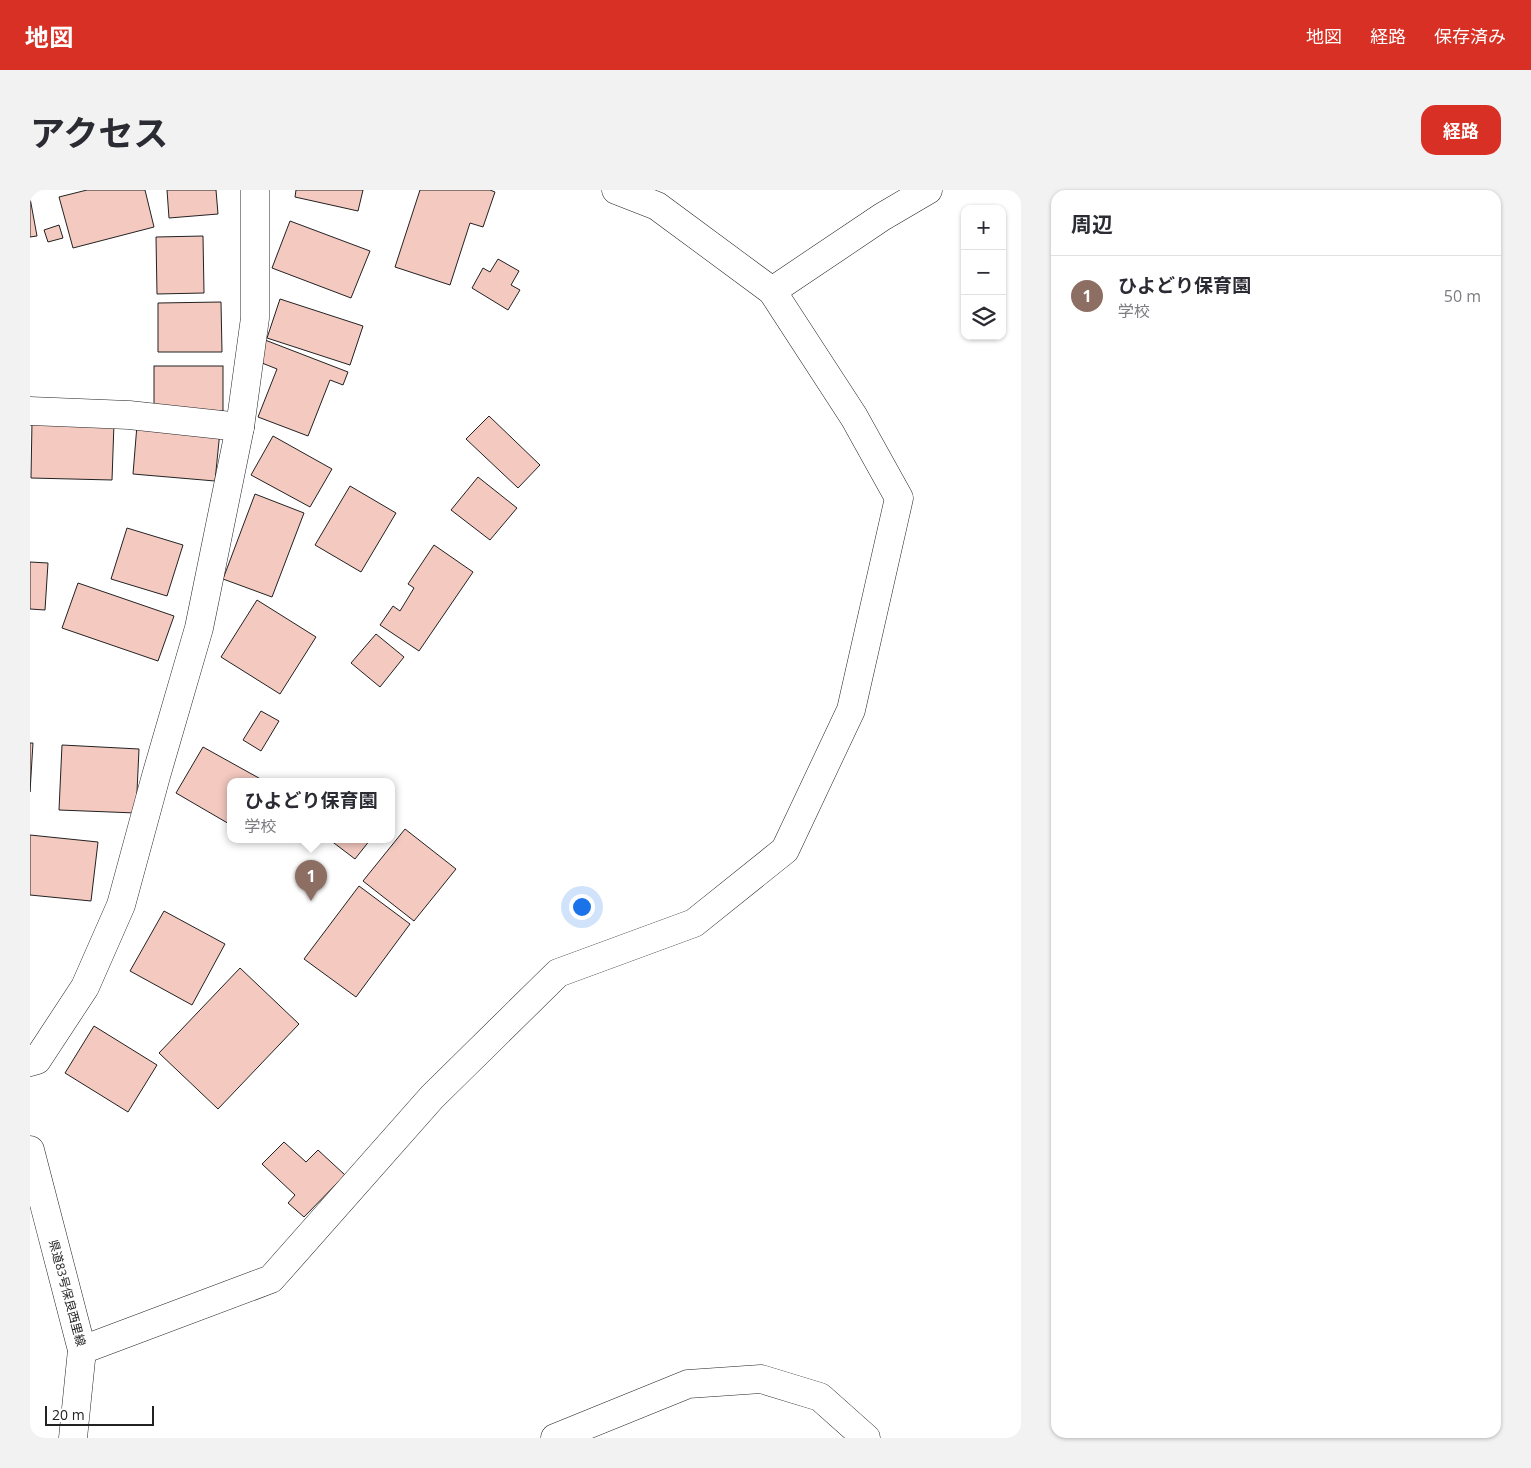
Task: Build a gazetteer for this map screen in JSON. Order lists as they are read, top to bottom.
{
  "streets": {
    "street": ["県道83号保良西里線"]
  },
  "scale_bar": "20 m",
  "page": {
    "header": "地図",
    "nav": ["地図", "経路", "保存済み"],
    "title": "アクセス",
    "buttons": "経路",
    "heading": "周辺",
    "map_buttons": ["+", "−"],
    "list": [
      {
        "mark": "1",
        "name": "ひよどり保育園",
        "note": "学校",
        "value": "50 m"
      }
    ],
    "popup": ["ひよどり保育園", "学校"],
    "pins": "1",
    "scale": "20 m"
  }
}
